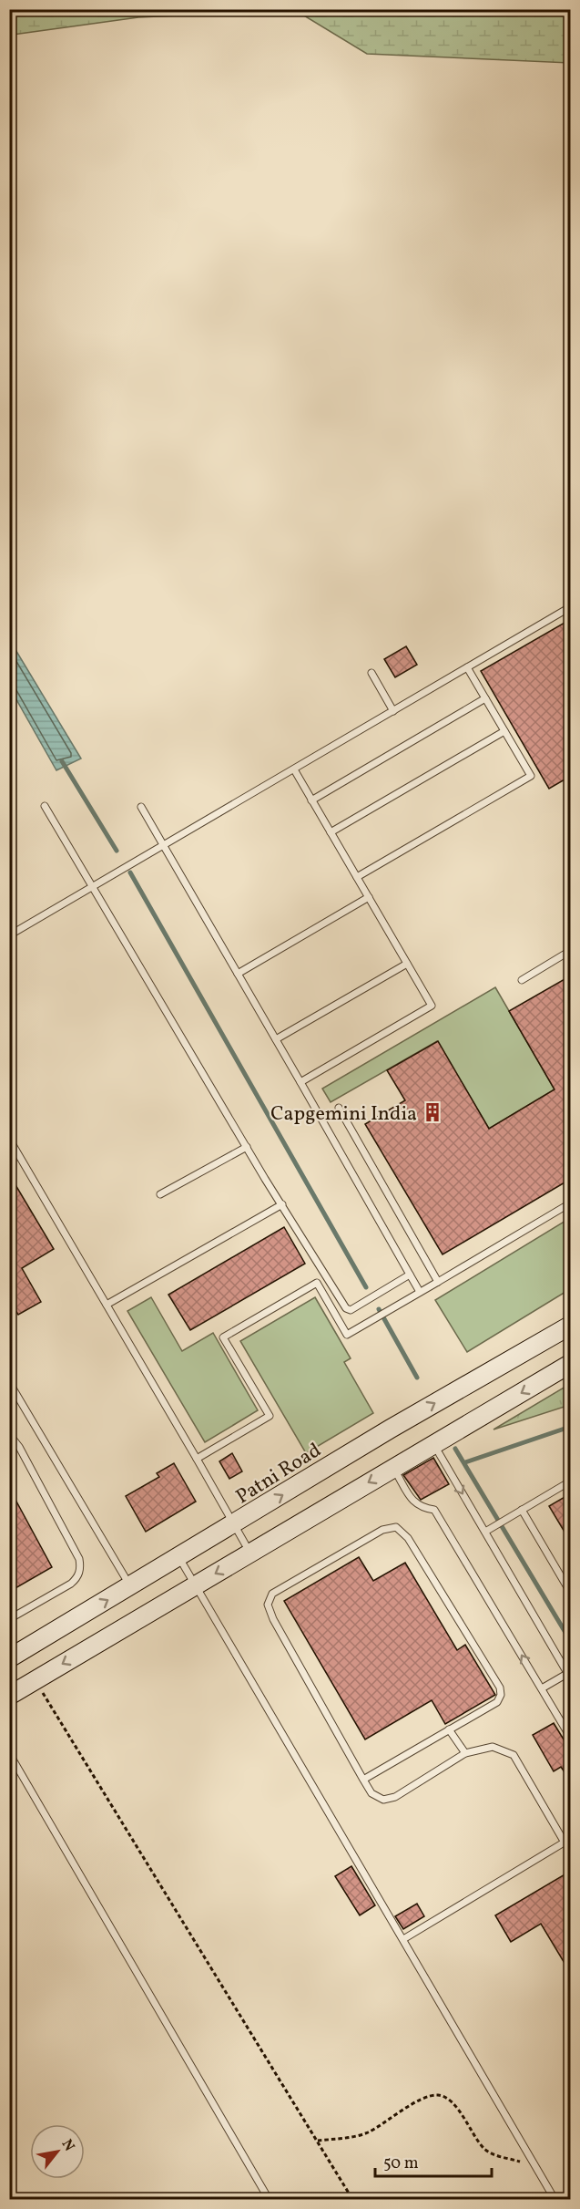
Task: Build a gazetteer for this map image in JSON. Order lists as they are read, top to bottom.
{
  "streets": {
    "main road": ["Patni Road"]
  },
  "places": {
    "building": ["Capgemini India"]
  },
  "scale_bar": "50 m",
  "north": "top right"
}
